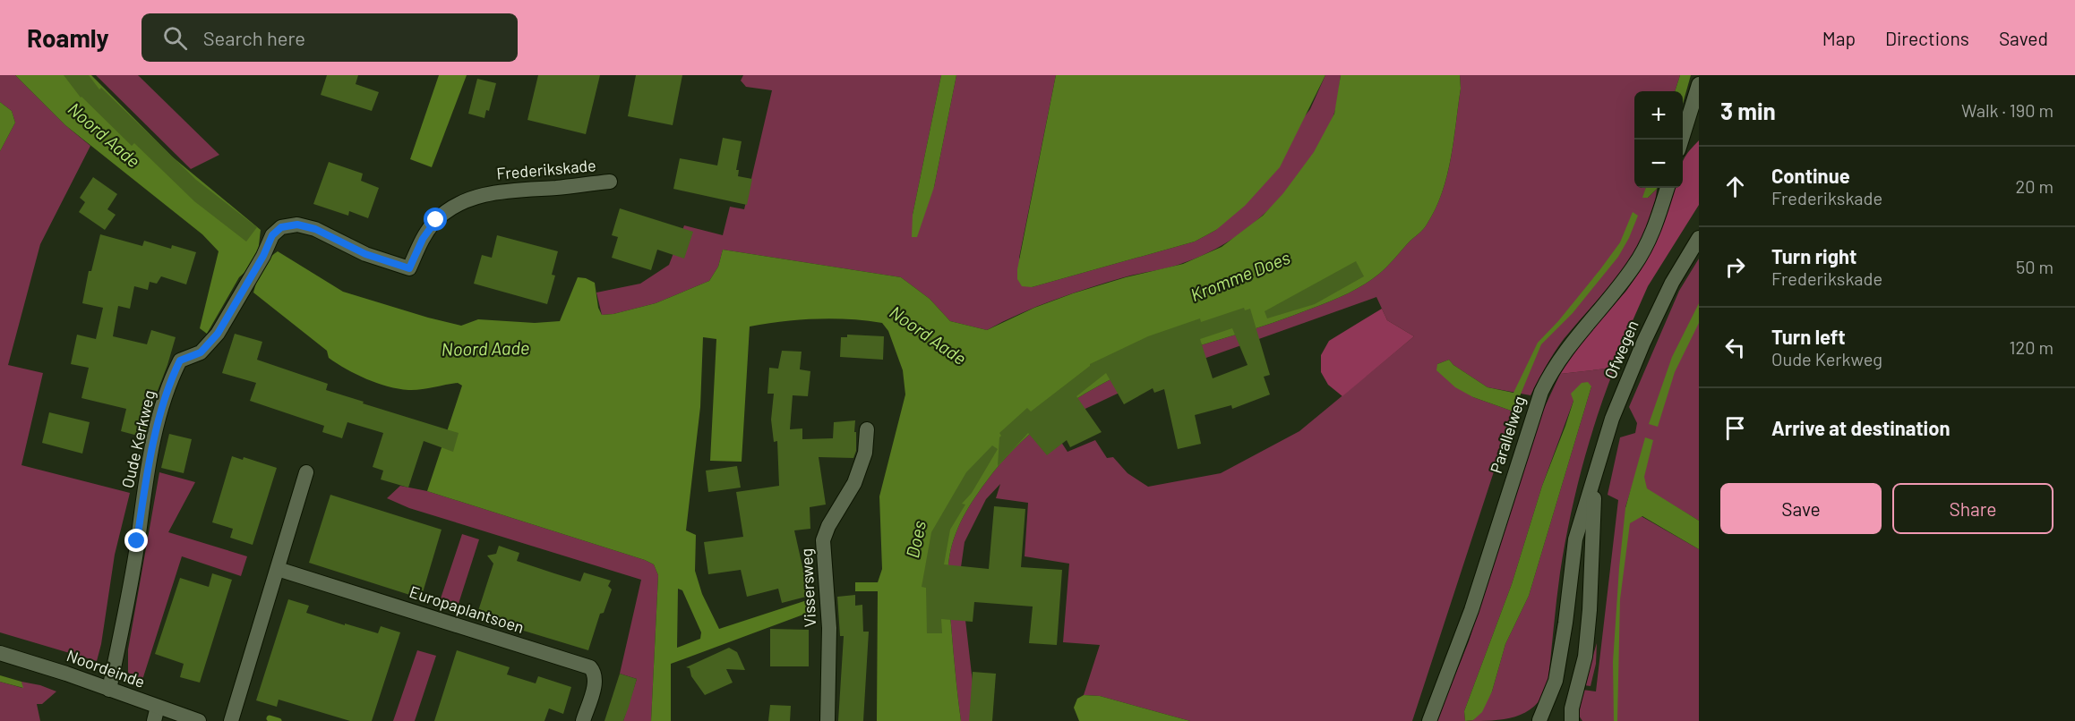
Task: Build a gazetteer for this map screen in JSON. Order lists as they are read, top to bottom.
{
  "streets": {
    "street": [
      "Frederikskade",
      "Ofwegen",
      "Parallelweg",
      "Oude Kerkweg",
      "Vissersweg",
      "Europaplantsoen",
      "Noordeinde"
    ]
  },
  "crossings": [
    ["Frederikskade", "Oude Kerkweg"],
    ["Oude Kerkweg", "Noordeinde"]
  ],
  "water": ["Noord Aade", "Kromme Does", "Does"],
  "page": {
    "header": "Roamly",
    "search": "Search here",
    "nav": ["Map", "Directions", "Saved"],
    "heading": ["3 min", "Walk · 190 m"],
    "map_buttons": ["+", "−"],
    "list": [
      ["Continue", "Frederikskade", "20 m"],
      ["Turn right", "Frederikskade", "50 m"],
      ["Turn left", "Oude Kerkweg", "120 m"],
      "Arrive at destination"
    ],
    "buttons": ["Save", "Share"]
  }
}
